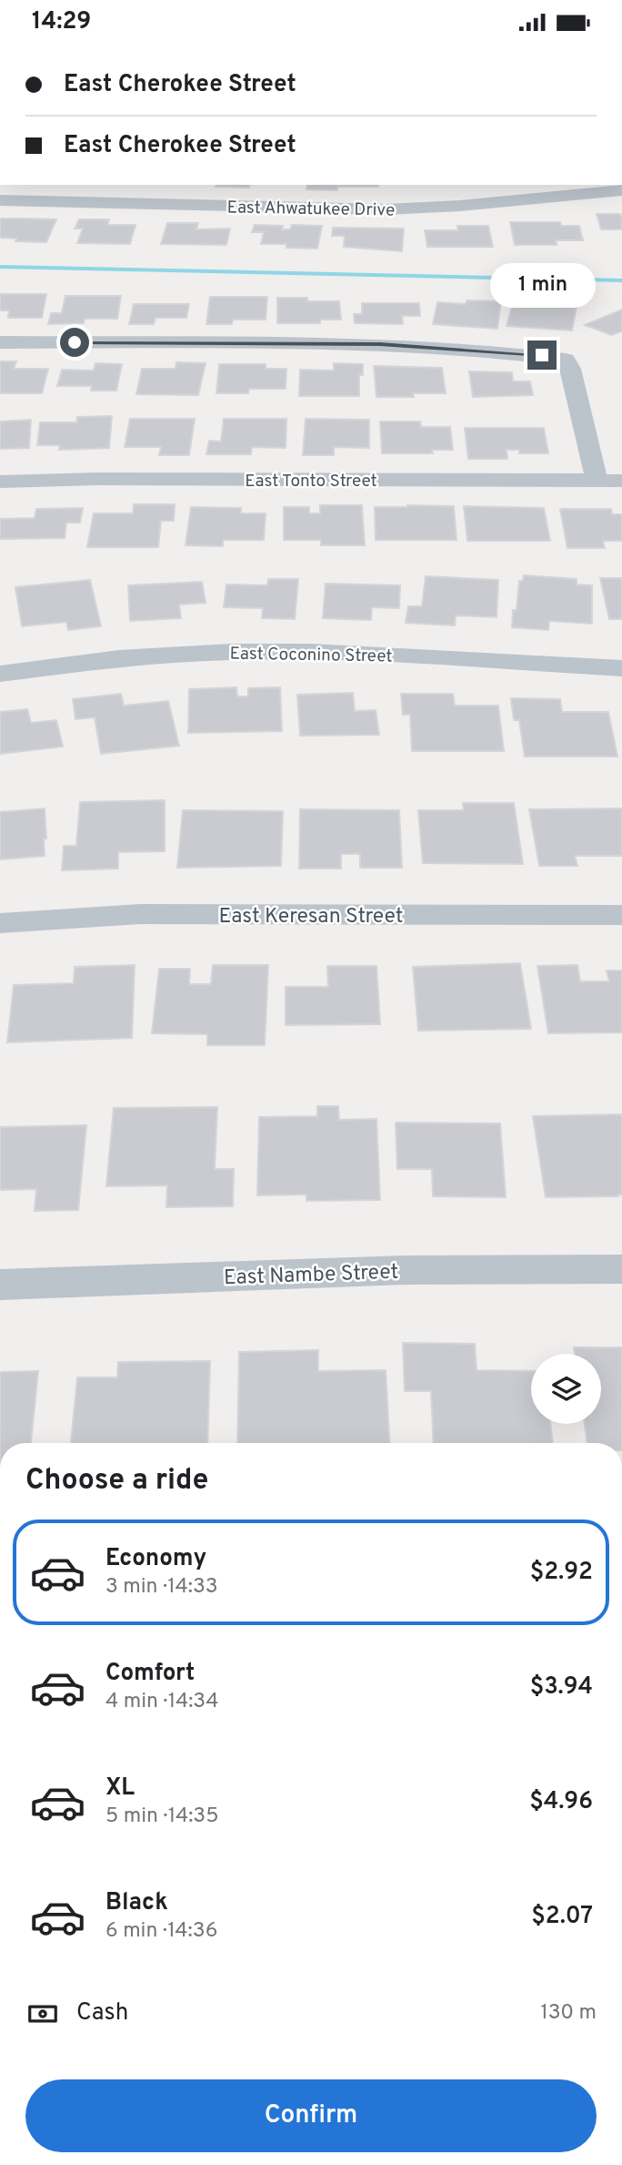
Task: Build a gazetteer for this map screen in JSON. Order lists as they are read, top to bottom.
{
  "streets": {
    "street": [
      "East Ahwatukee Drive",
      "East Tonto Street",
      "East Coconino Street",
      "East Keresan Street",
      "East Nambe Street"
    ]
  },
  "page": {
    "status": "14:29",
    "banner": ["East Cherokee Street", "East Cherokee Street"],
    "bubble": "1 min",
    "heading": "Choose a ride",
    "list": [
      {
        "name": "Economy",
        "note": "3 min · 14:33",
        "value": "$2.92"
      },
      {
        "name": "Comfort",
        "note": "4 min · 14:34",
        "value": "$3.94"
      },
      {
        "name": "XL",
        "note": "5 min · 14:35",
        "value": "$4.96"
      },
      {
        "name": "Black",
        "note": "6 min · 14:36",
        "value": "$2.07"
      }
    ],
    "pay": ["Cash", "130 m"],
    "buttons": "Confirm"
  }
}
